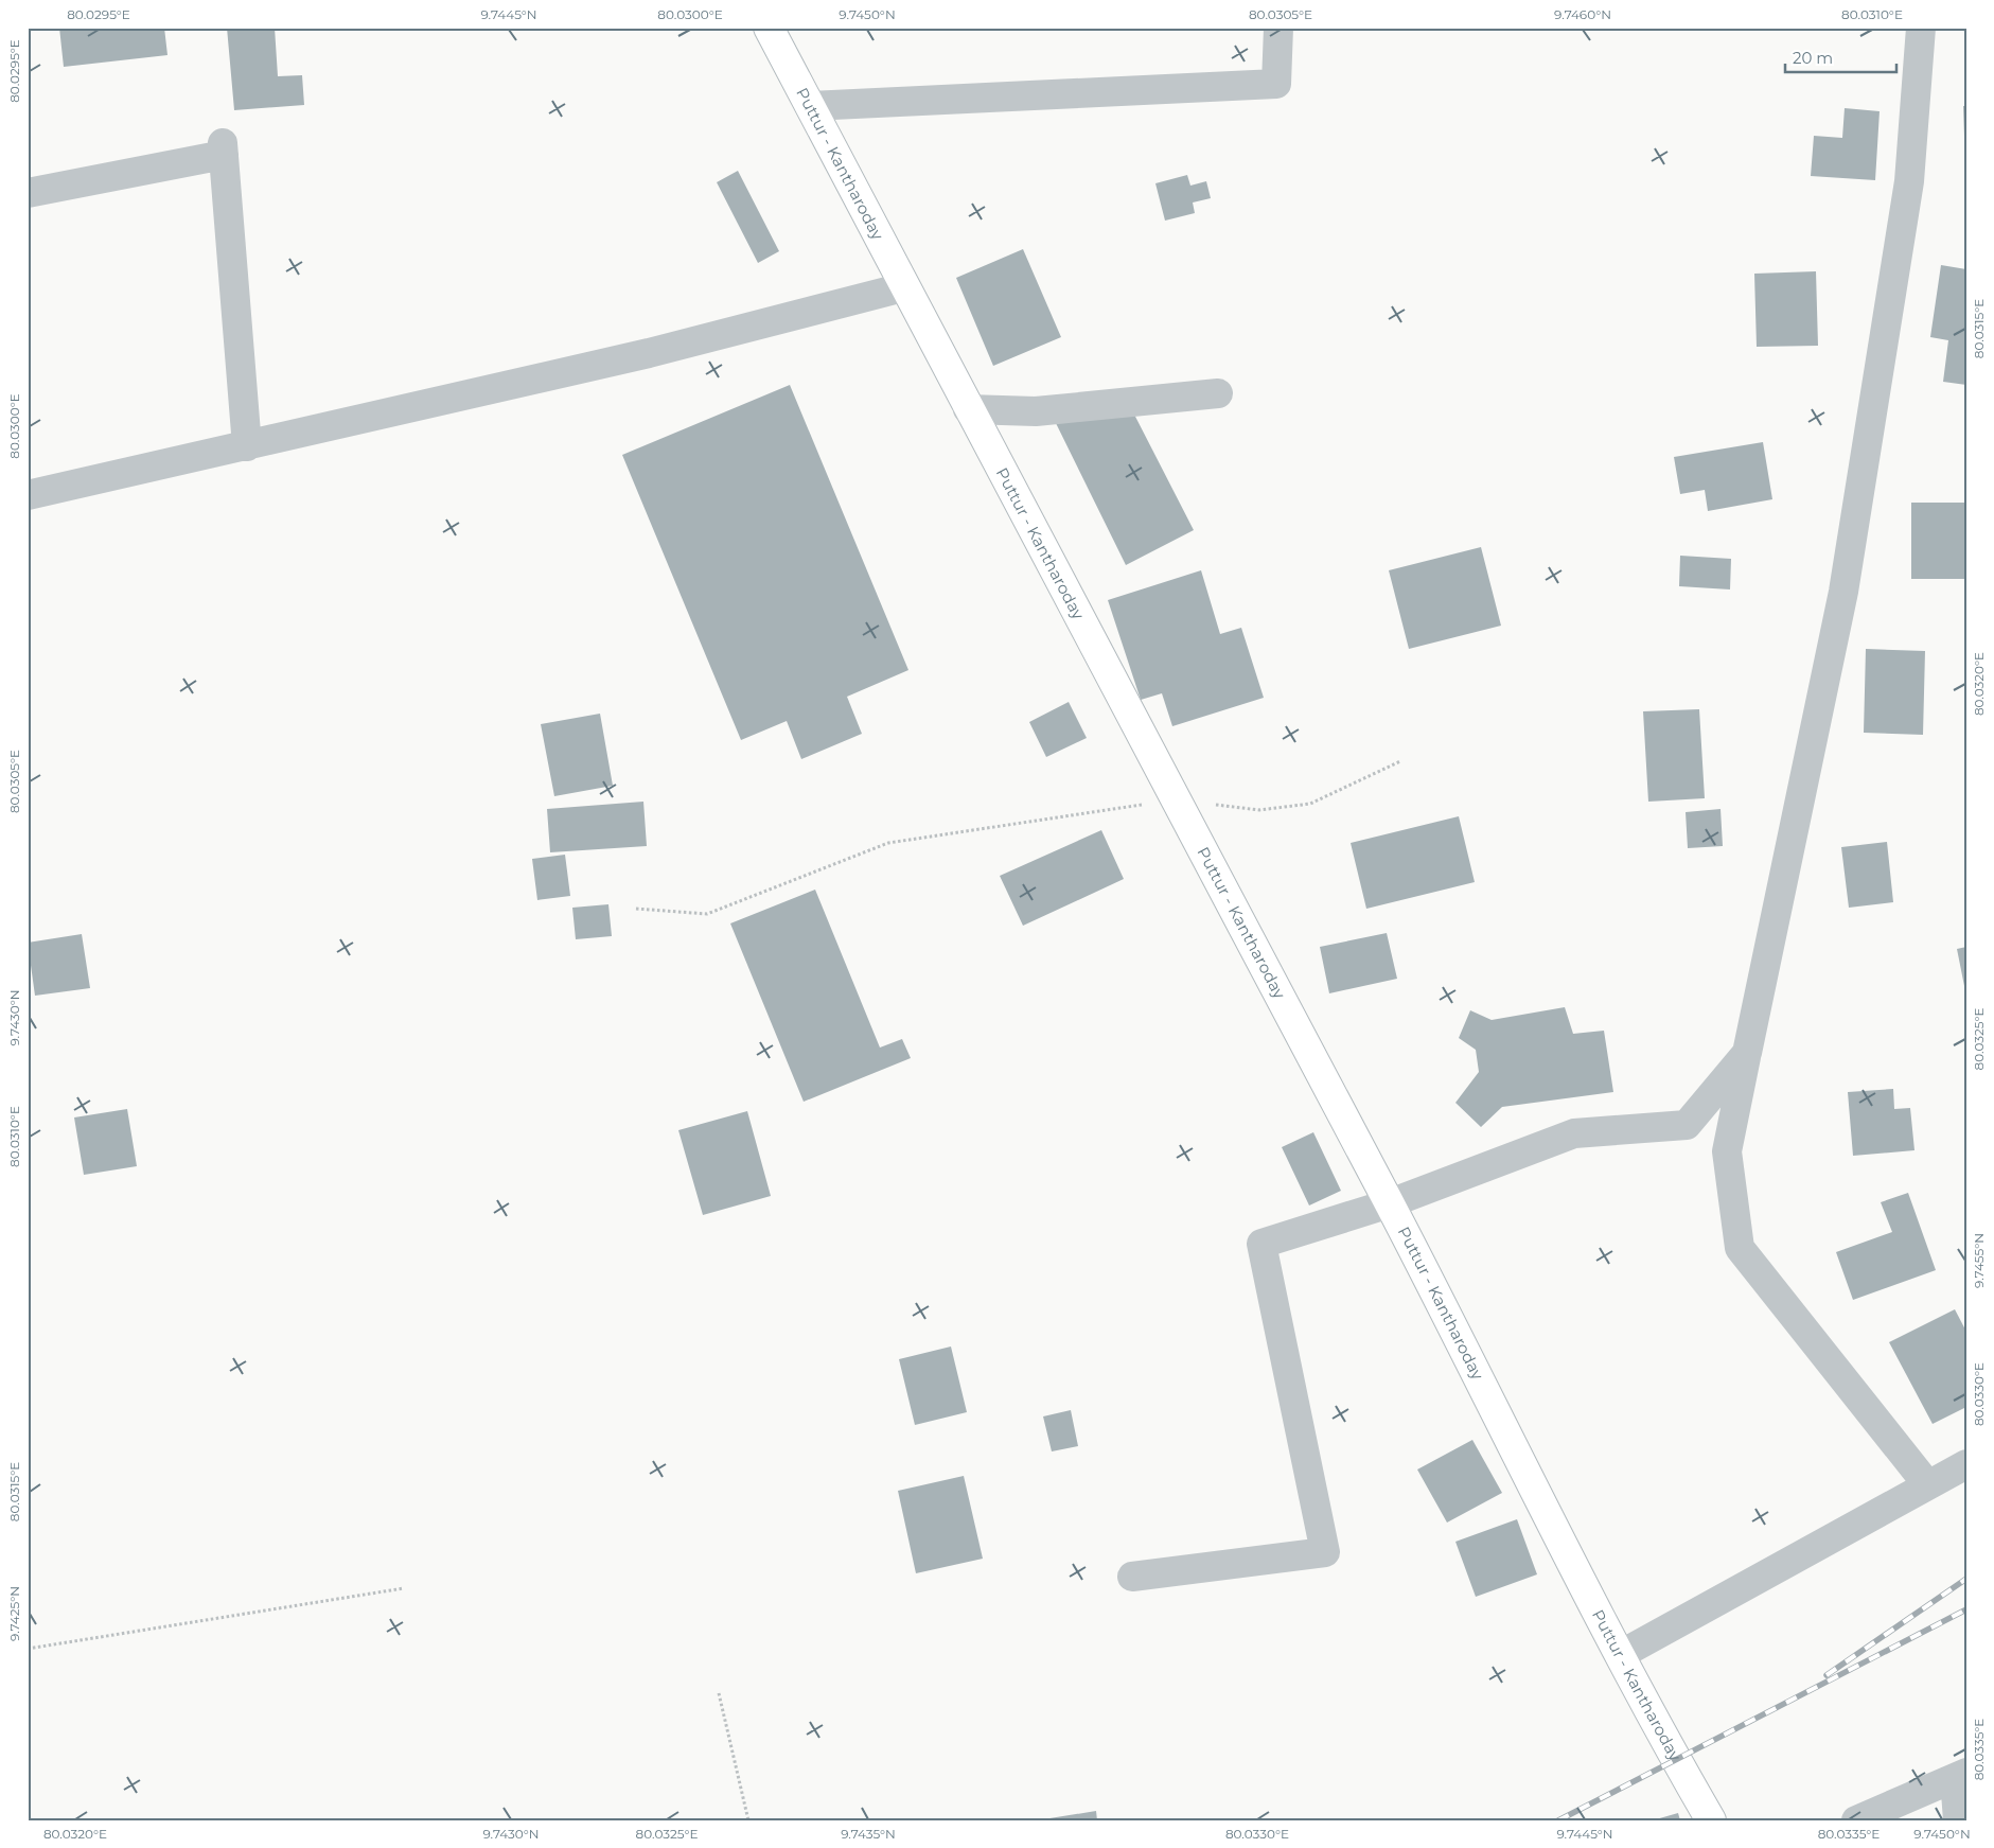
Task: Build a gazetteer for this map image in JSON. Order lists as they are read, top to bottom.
{
  "streets": {
    "main road": ["Puttur - Kantharoday"]
  },
  "scale_bar": "20 m",
  "coordinates": [
    "80.0295°E",
    "9.7445°N",
    "80.0300°E",
    "9.7450°N",
    "80.0305°E",
    "9.7460°N",
    "80.0310°E",
    "80.0315°E",
    "80.0320°E",
    "9.7430°N",
    "80.0325°E",
    "9.7455°N",
    "80.0330°E",
    "9.7425°N",
    "80.0335°E",
    "9.7435°N"
  ]
}
